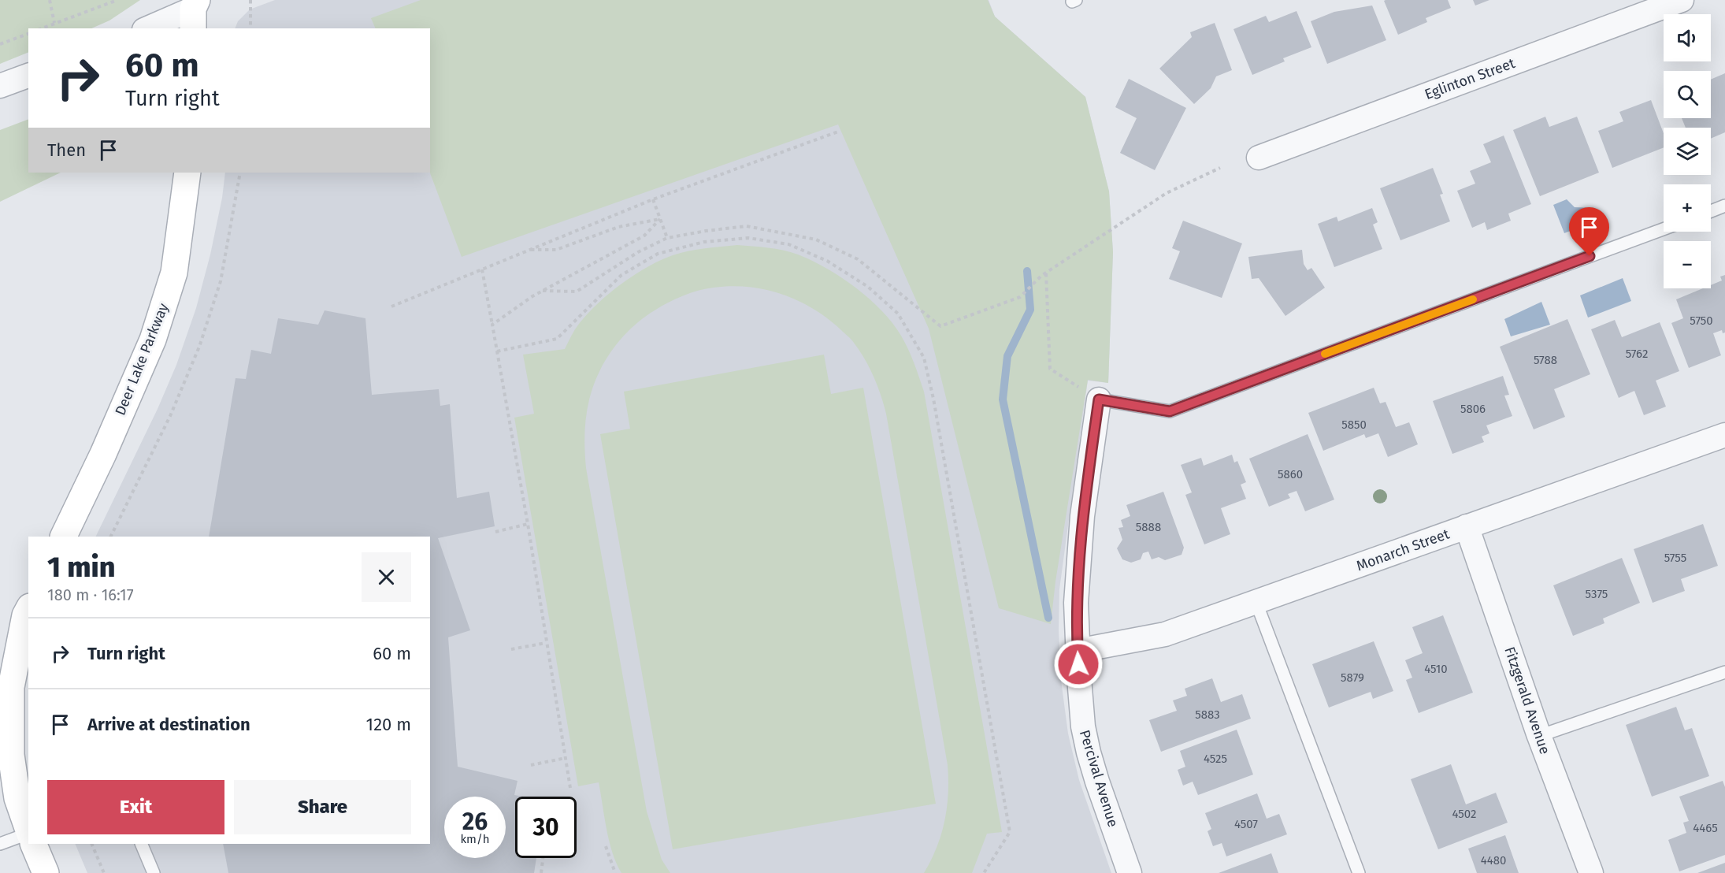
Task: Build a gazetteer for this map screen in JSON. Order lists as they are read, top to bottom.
{
  "streets": {
    "main road": ["Deer Lake Parkway"],
    "street": [
      "Eglinton Street",
      "Monarch Street",
      "Fitzgerald Avenue",
      "Percival Avenue"
    ]
  },
  "crossings": [
    ["Monarch Street", "Fitzgerald Avenue"],
    ["Monarch Street", "Percival Avenue"]
  ],
  "house_numbers": [
    "5750",
    "5762",
    "5788",
    "5806",
    "5850",
    "5860",
    "5888",
    "5755",
    "5375",
    "4510",
    "5879",
    "5883",
    "4525",
    "4502",
    "4507",
    "4465",
    "4480"
  ],
  "page": {
    "map_buttons": ["+", "−"],
    "turn": ["60 m", "Turn right"],
    "then": "Then",
    "heading": ["1 min", "180 m · 16:17"],
    "list": [
      {
        "name": "Turn right",
        "value": "60 m"
      },
      {
        "name": "Arrive at destination",
        "value": "120 m"
      }
    ],
    "buttons": ["Exit", "Share"],
    "speed": "26 km/h",
    "limit": "30"
  }
}
